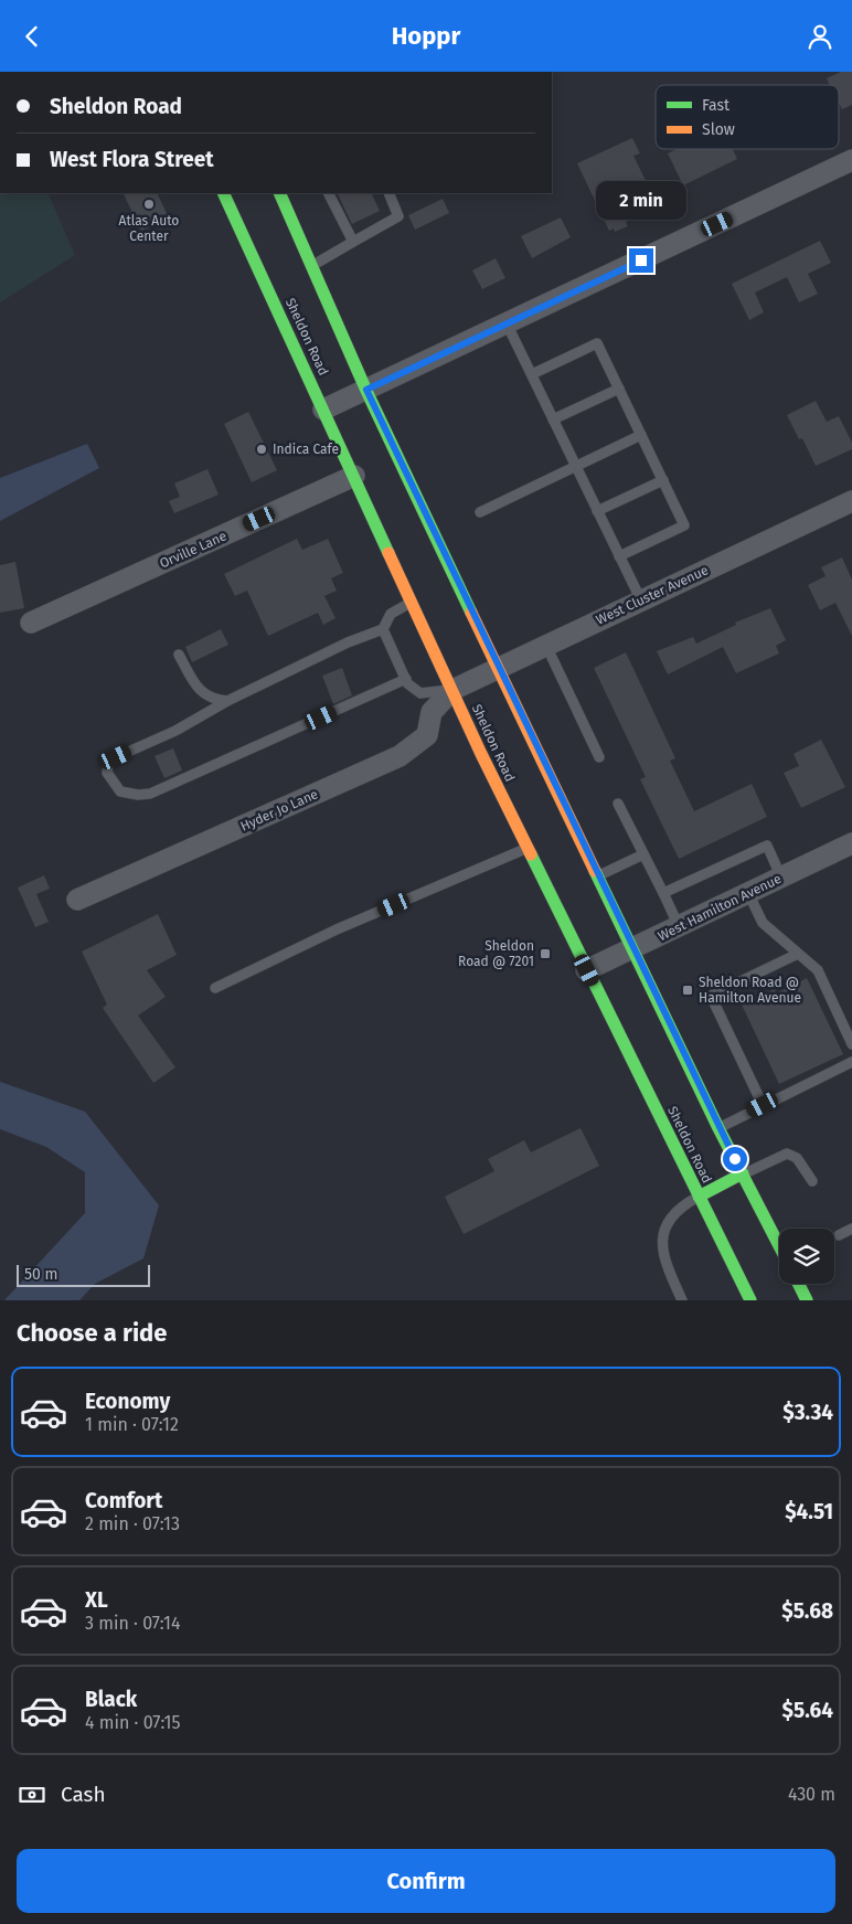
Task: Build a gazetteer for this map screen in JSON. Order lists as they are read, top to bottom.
{
  "streets": {
    "main road": ["Sheldon Road"],
    "street": [
      "Orville Lane",
      "West Cluster Avenue",
      "Hyder Jo Lane",
      "West Hamilton Avenue"
    ]
  },
  "crossings": [
    ["Sheldon Road", "Orville Lane"],
    ["Sheldon Road", "West Cluster Avenue"],
    ["Sheldon Road", "Hyder Jo Lane"],
    ["Sheldon Road", "West Hamilton Avenue"],
    ["West Cluster Avenue", "Hyder Jo Lane"]
  ],
  "places": {
    "other": ["Atlas Auto Center", "Indica Cafe"],
    "transit": ["Sheldon Road @ 7201", "Sheldon Road @ Hamilton Avenue"]
  },
  "legend": ["Fast", "Slow"],
  "scale_bar": "50 m",
  "page": {
    "header": "Hoppr",
    "banner": ["Sheldon Road", "West Flora Street"],
    "bubble": "2 min",
    "scale": "50 m",
    "heading": "Choose a ride",
    "list": [
      {
        "name": "Economy",
        "note": "1 min · 07:12",
        "value": "$3.34"
      },
      {
        "name": "Comfort",
        "note": "2 min · 07:13",
        "value": "$4.51"
      },
      {
        "name": "XL",
        "note": "3 min · 07:14",
        "value": "$5.68"
      },
      {
        "name": "Black",
        "note": "4 min · 07:15",
        "value": "$5.64"
      }
    ],
    "pay": ["Cash", "430 m"],
    "buttons": "Confirm"
  }
}
